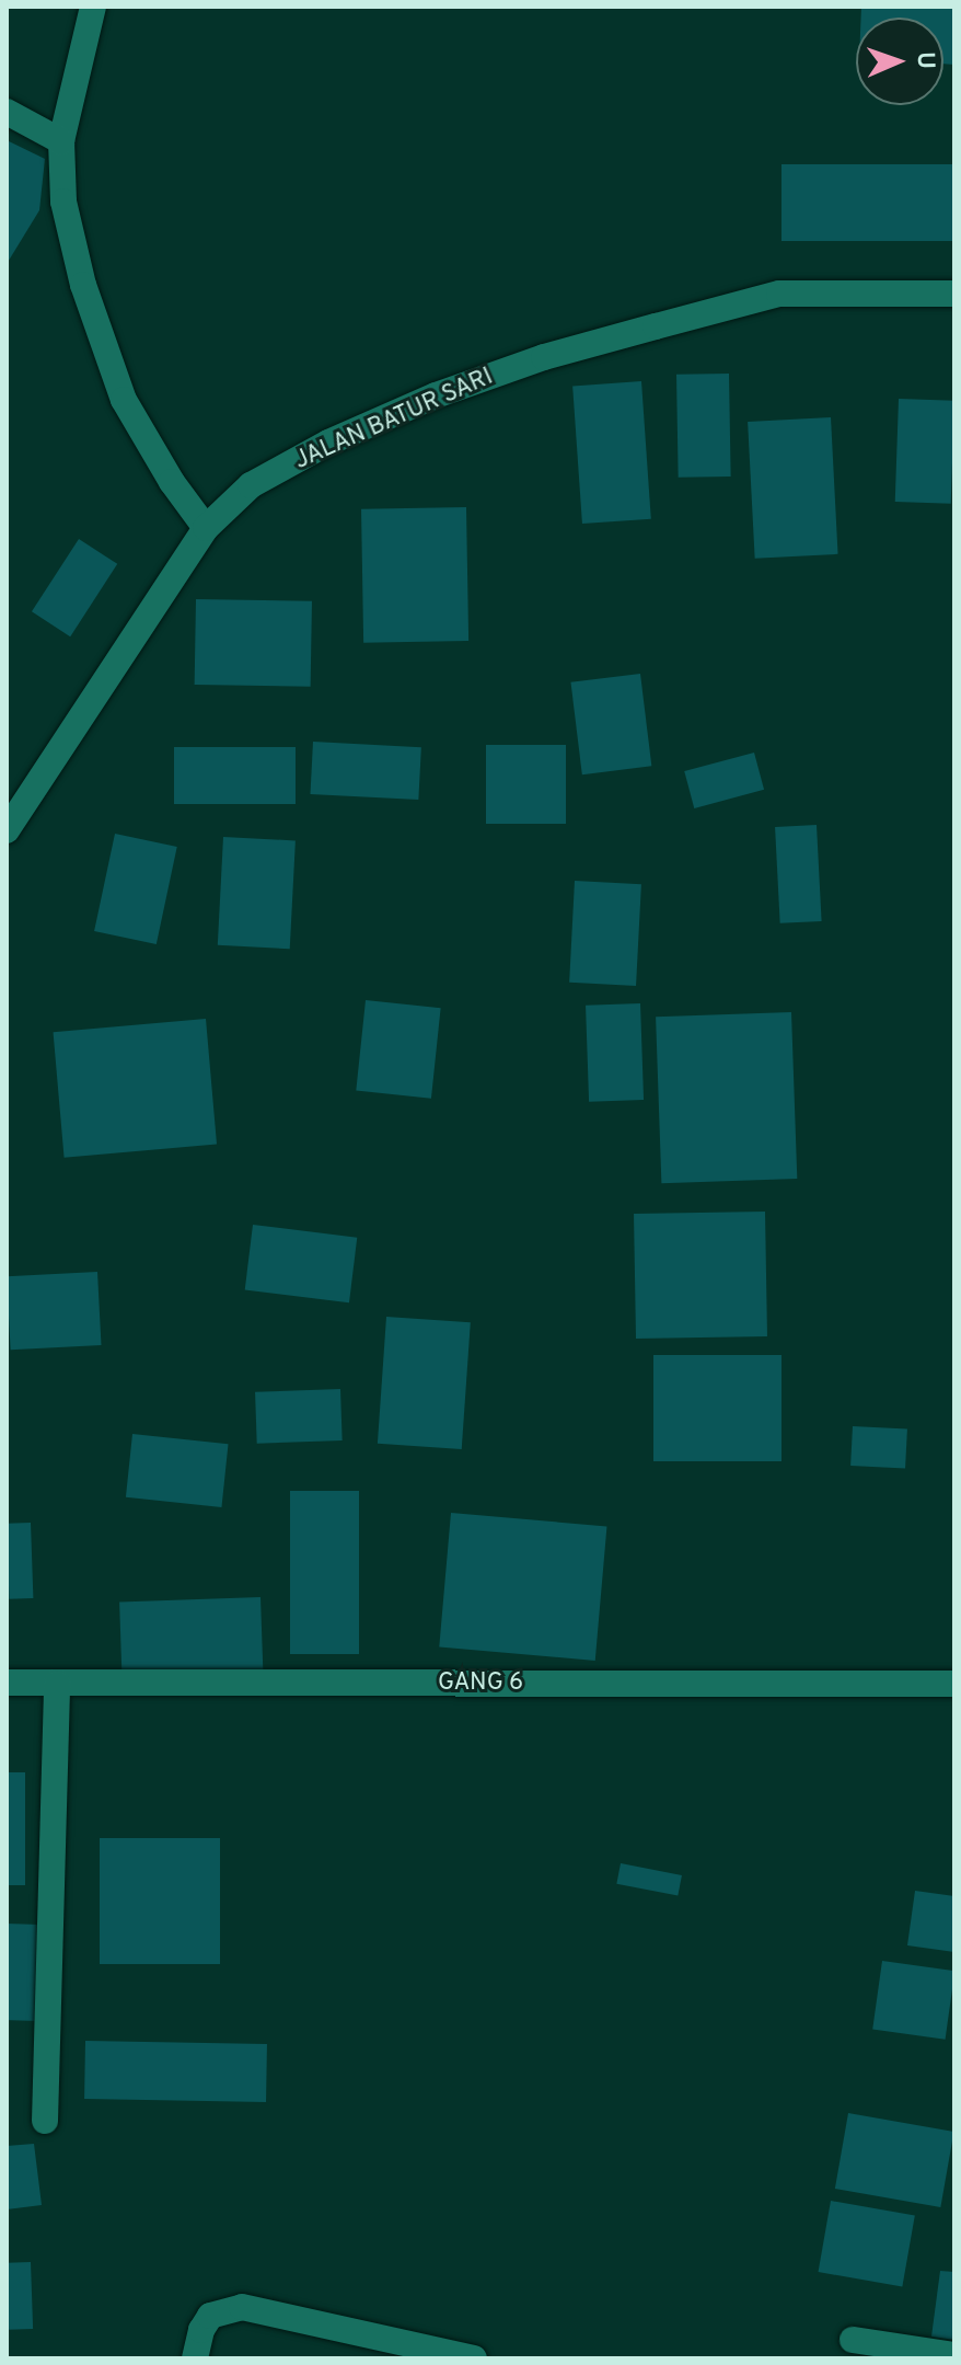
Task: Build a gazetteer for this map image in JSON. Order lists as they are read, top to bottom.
{
  "streets": {
    "street": ["JALAN BATUR SARI", "GANG 6"]
  },
  "north": "right"
}
